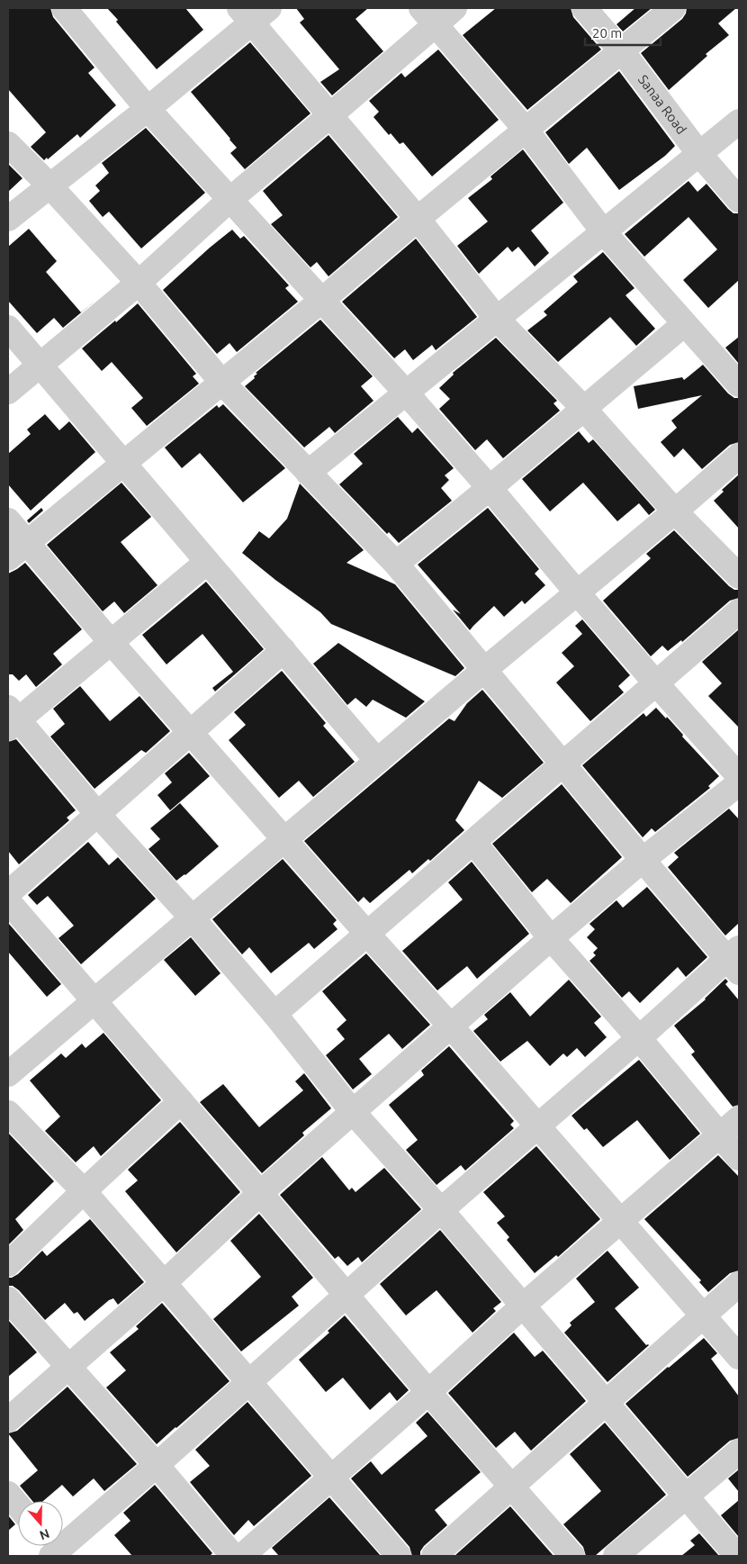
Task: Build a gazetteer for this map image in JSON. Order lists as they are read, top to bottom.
{
  "streets": {
    "street": ["Sanaa Road"]
  },
  "scale_bar": "20 m",
  "north": "bottom"
}
